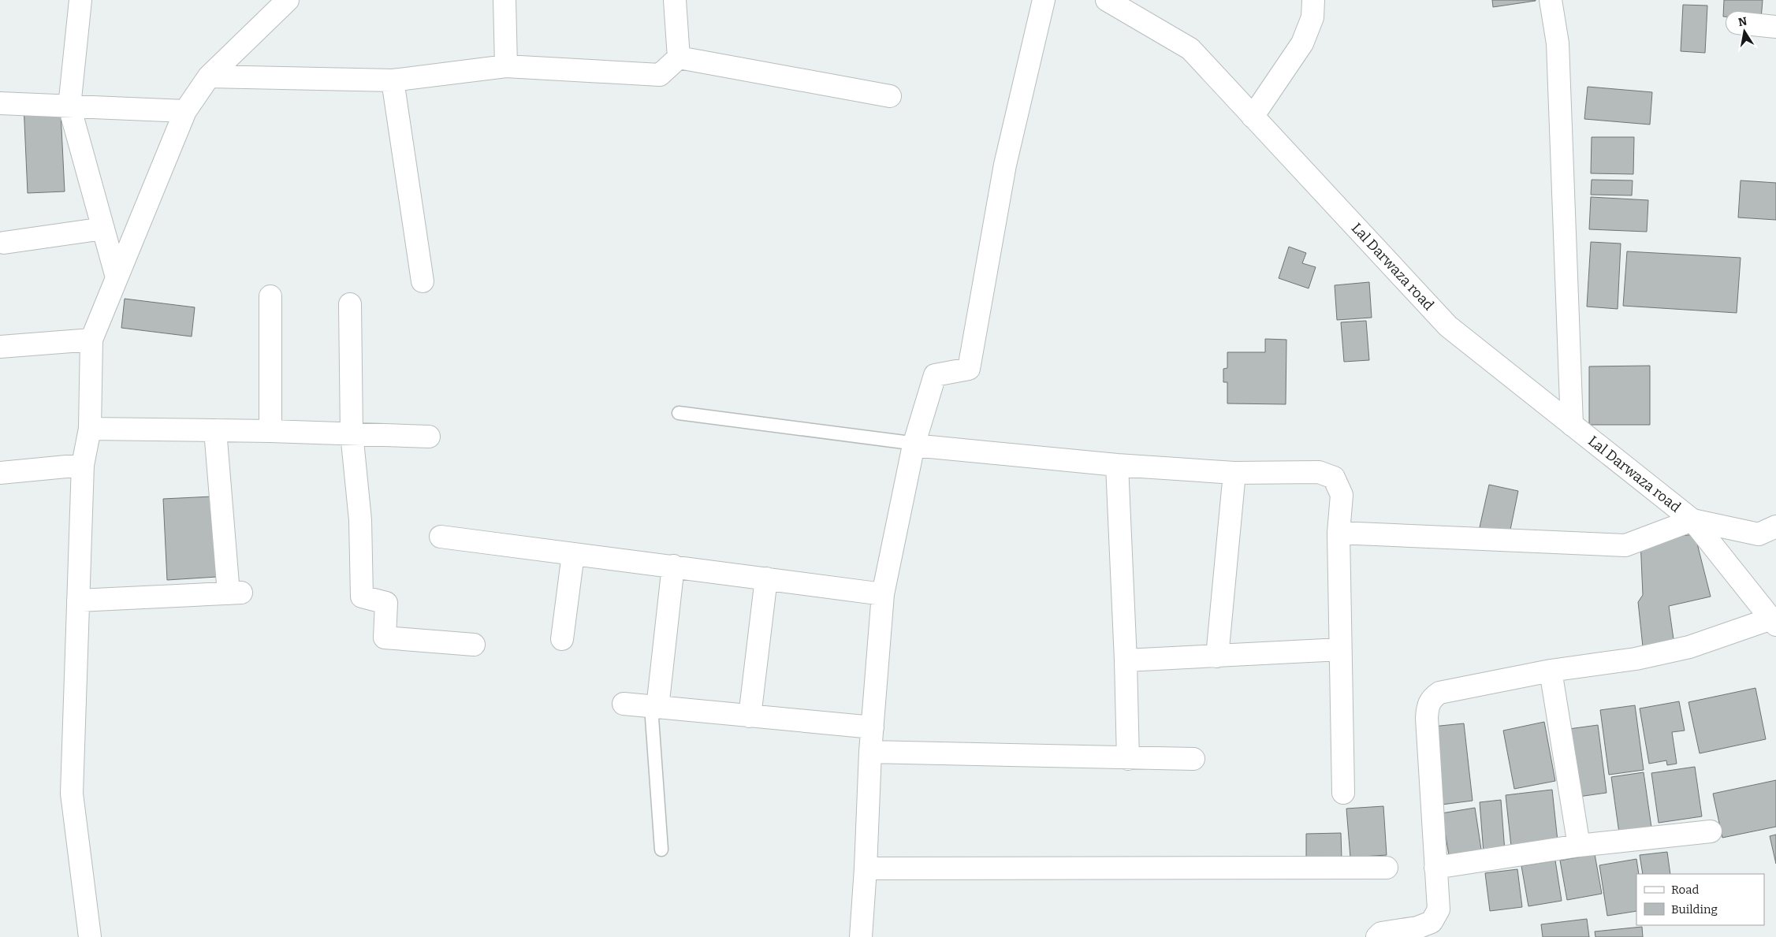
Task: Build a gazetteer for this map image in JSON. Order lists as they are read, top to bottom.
{
  "streets": {
    "street": ["Lal Darwaza road"]
  },
  "legend": ["Road", "Building"],
  "north": "top"
}
